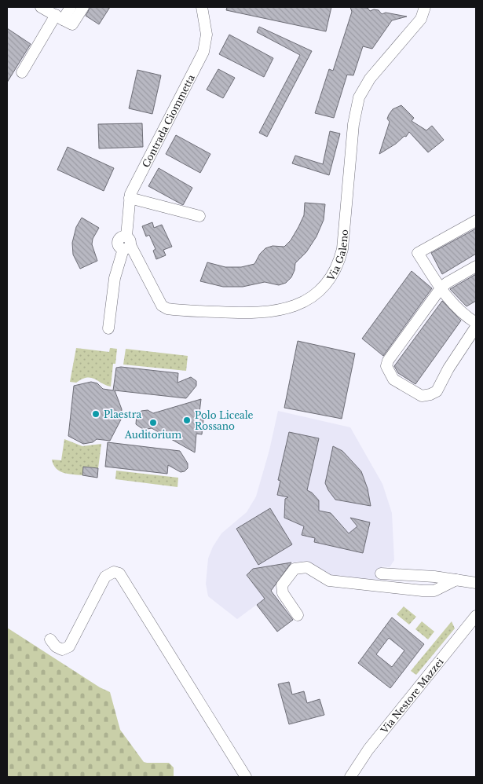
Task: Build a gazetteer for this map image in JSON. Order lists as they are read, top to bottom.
{
  "streets": {
    "street": ["Contrada Ciommetta", "Via Galeno", "Via Nestore Mazzei"]
  },
  "crossings": [
    ["Contrada Ciommetta", "Via Galeno"]
  ],
  "places": ["Plaestra", "Polo Liceale Rossano", "Auditorium"]
}
